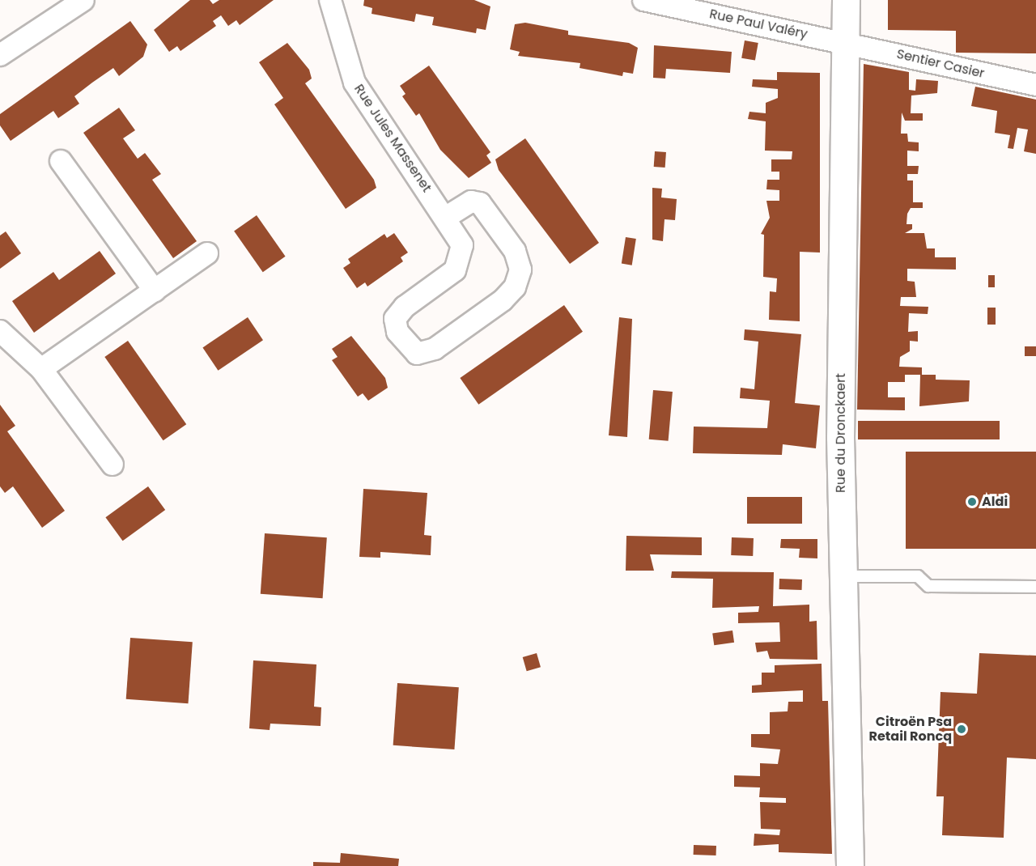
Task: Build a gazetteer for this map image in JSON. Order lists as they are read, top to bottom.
{
  "streets": {
    "main road": ["Rue du Dronckaert"],
    "street": ["Rue Paul Valéry", "Sentier Casier", "Rue Jules Massenet"]
  },
  "crossings": [
    ["Rue Paul Valéry", "Sentier Casier"],
    ["Rue Paul Valéry", "Rue du Dronckaert"],
    ["Sentier Casier", "Rue du Dronckaert"]
  ],
  "places": ["Aldi", "Citroën Psa Retail Roncq"]
}
